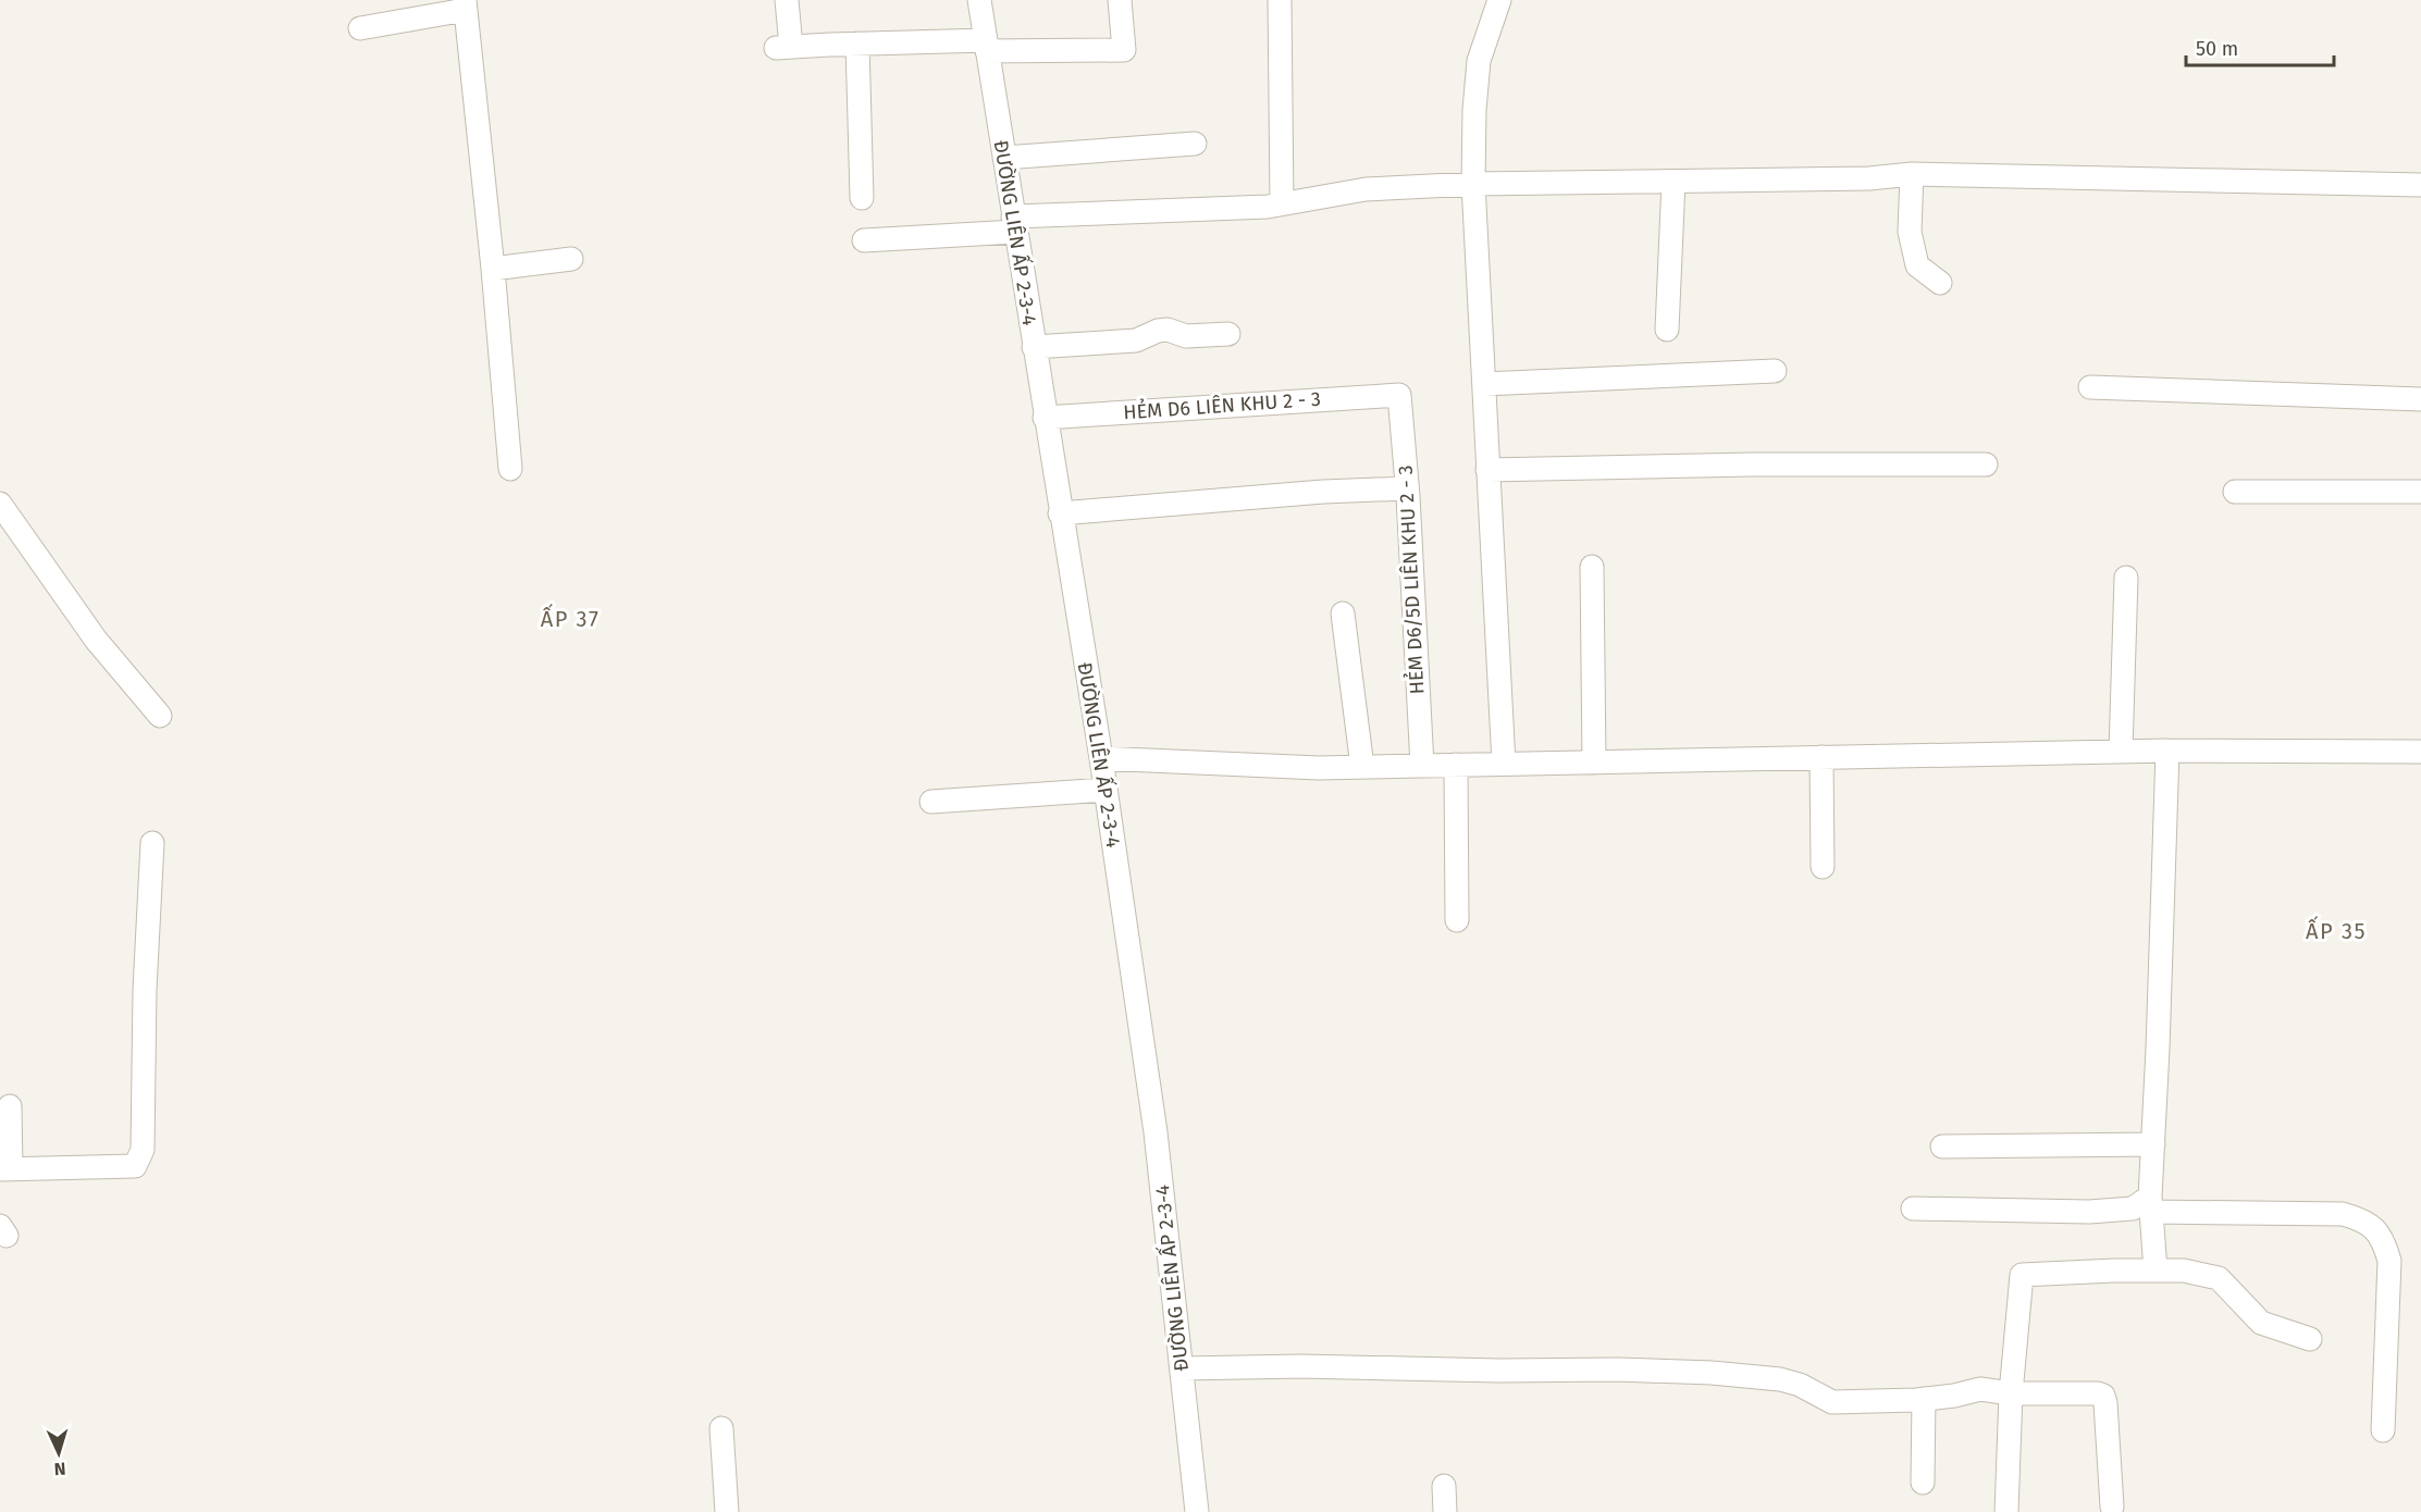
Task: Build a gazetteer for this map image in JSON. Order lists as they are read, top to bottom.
{
  "streets": {
    "street": ["ĐƯỜNG LIÊN ẤP 2-3-4", "HẺM D6 LIÊN KHU 2 - 3", "HẺM D6/5D LIÊN KHU 2 - 3"]
  },
  "crossings": [
    ["ĐƯỜNG LIÊN ẤP 2-3-4", "HẺM D6 LIÊN KHU 2 - 3"],
    ["HẺM D6 LIÊN KHU 2 - 3", "HẺM D6/5D LIÊN KHU 2 - 3"]
  ],
  "districts": ["ẤP 37", "ẤP 35"],
  "scale_bar": "50 m",
  "north": "bottom"
}
